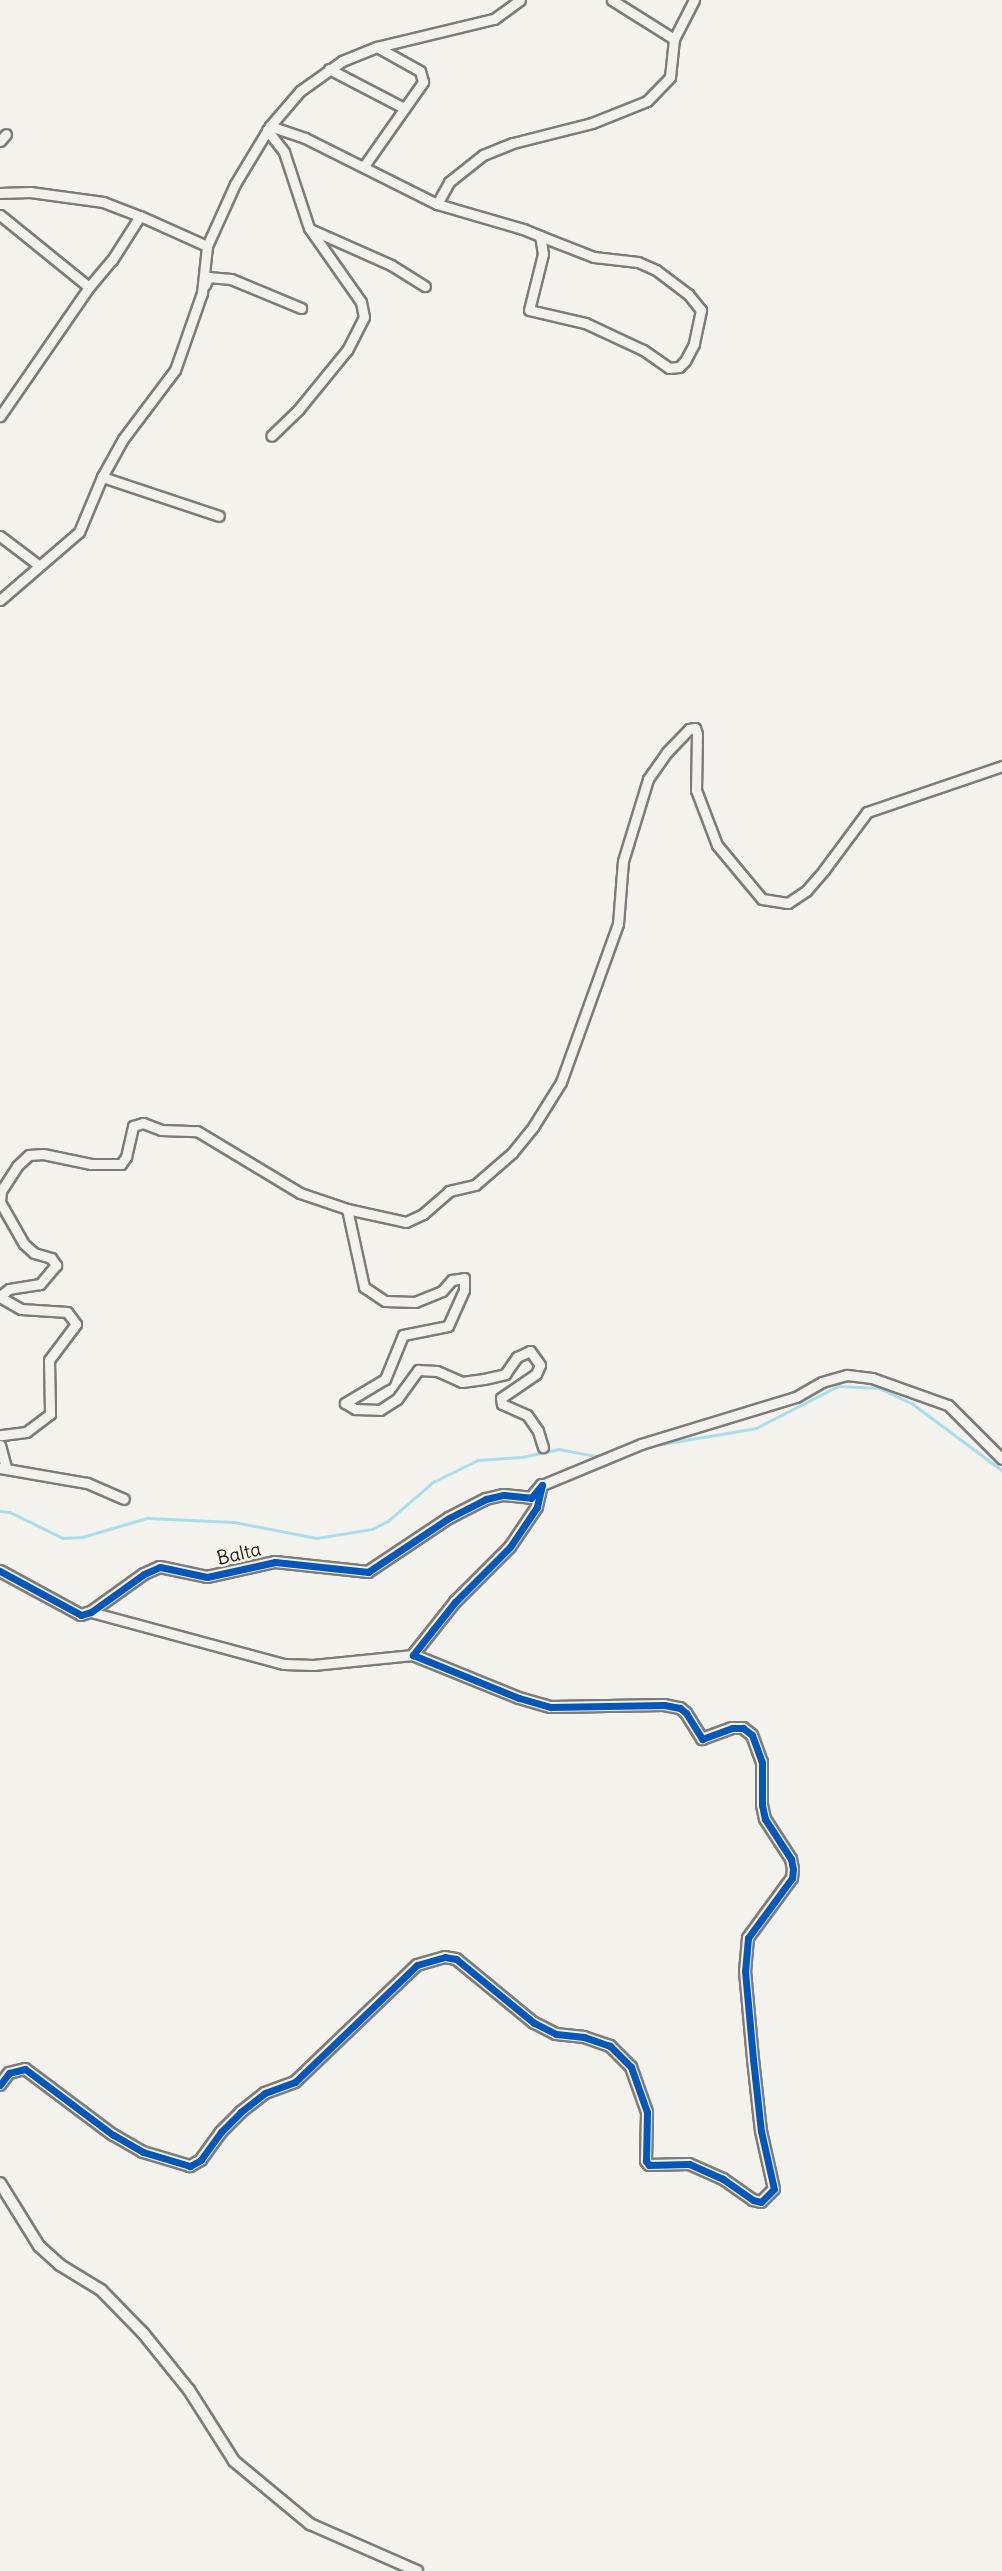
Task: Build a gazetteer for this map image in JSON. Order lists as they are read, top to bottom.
{
  "streets": {
    "street": ["Balta"]
  }
}
